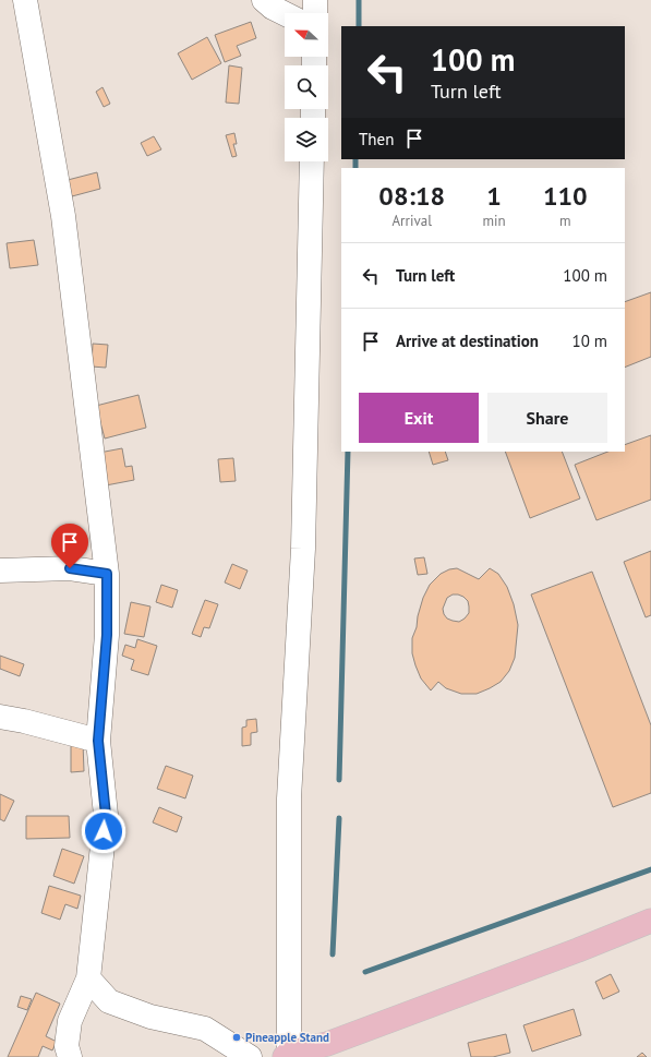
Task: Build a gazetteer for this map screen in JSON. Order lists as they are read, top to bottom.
{
  "places": ["Pineapple Stand"],
  "north": "left",
  "page": {
    "turn": ["100 m", "Turn left"],
    "then": "Then",
    "eta": [
      "08:18",
      "Arrival",
      "1",
      "min",
      "110",
      "m"
    ],
    "list": [
      {
        "name": "Turn left",
        "value": "100 m"
      },
      {
        "name": "Arrive at destination",
        "value": "10 m"
      }
    ],
    "buttons": ["Exit", "Share"]
  }
}
